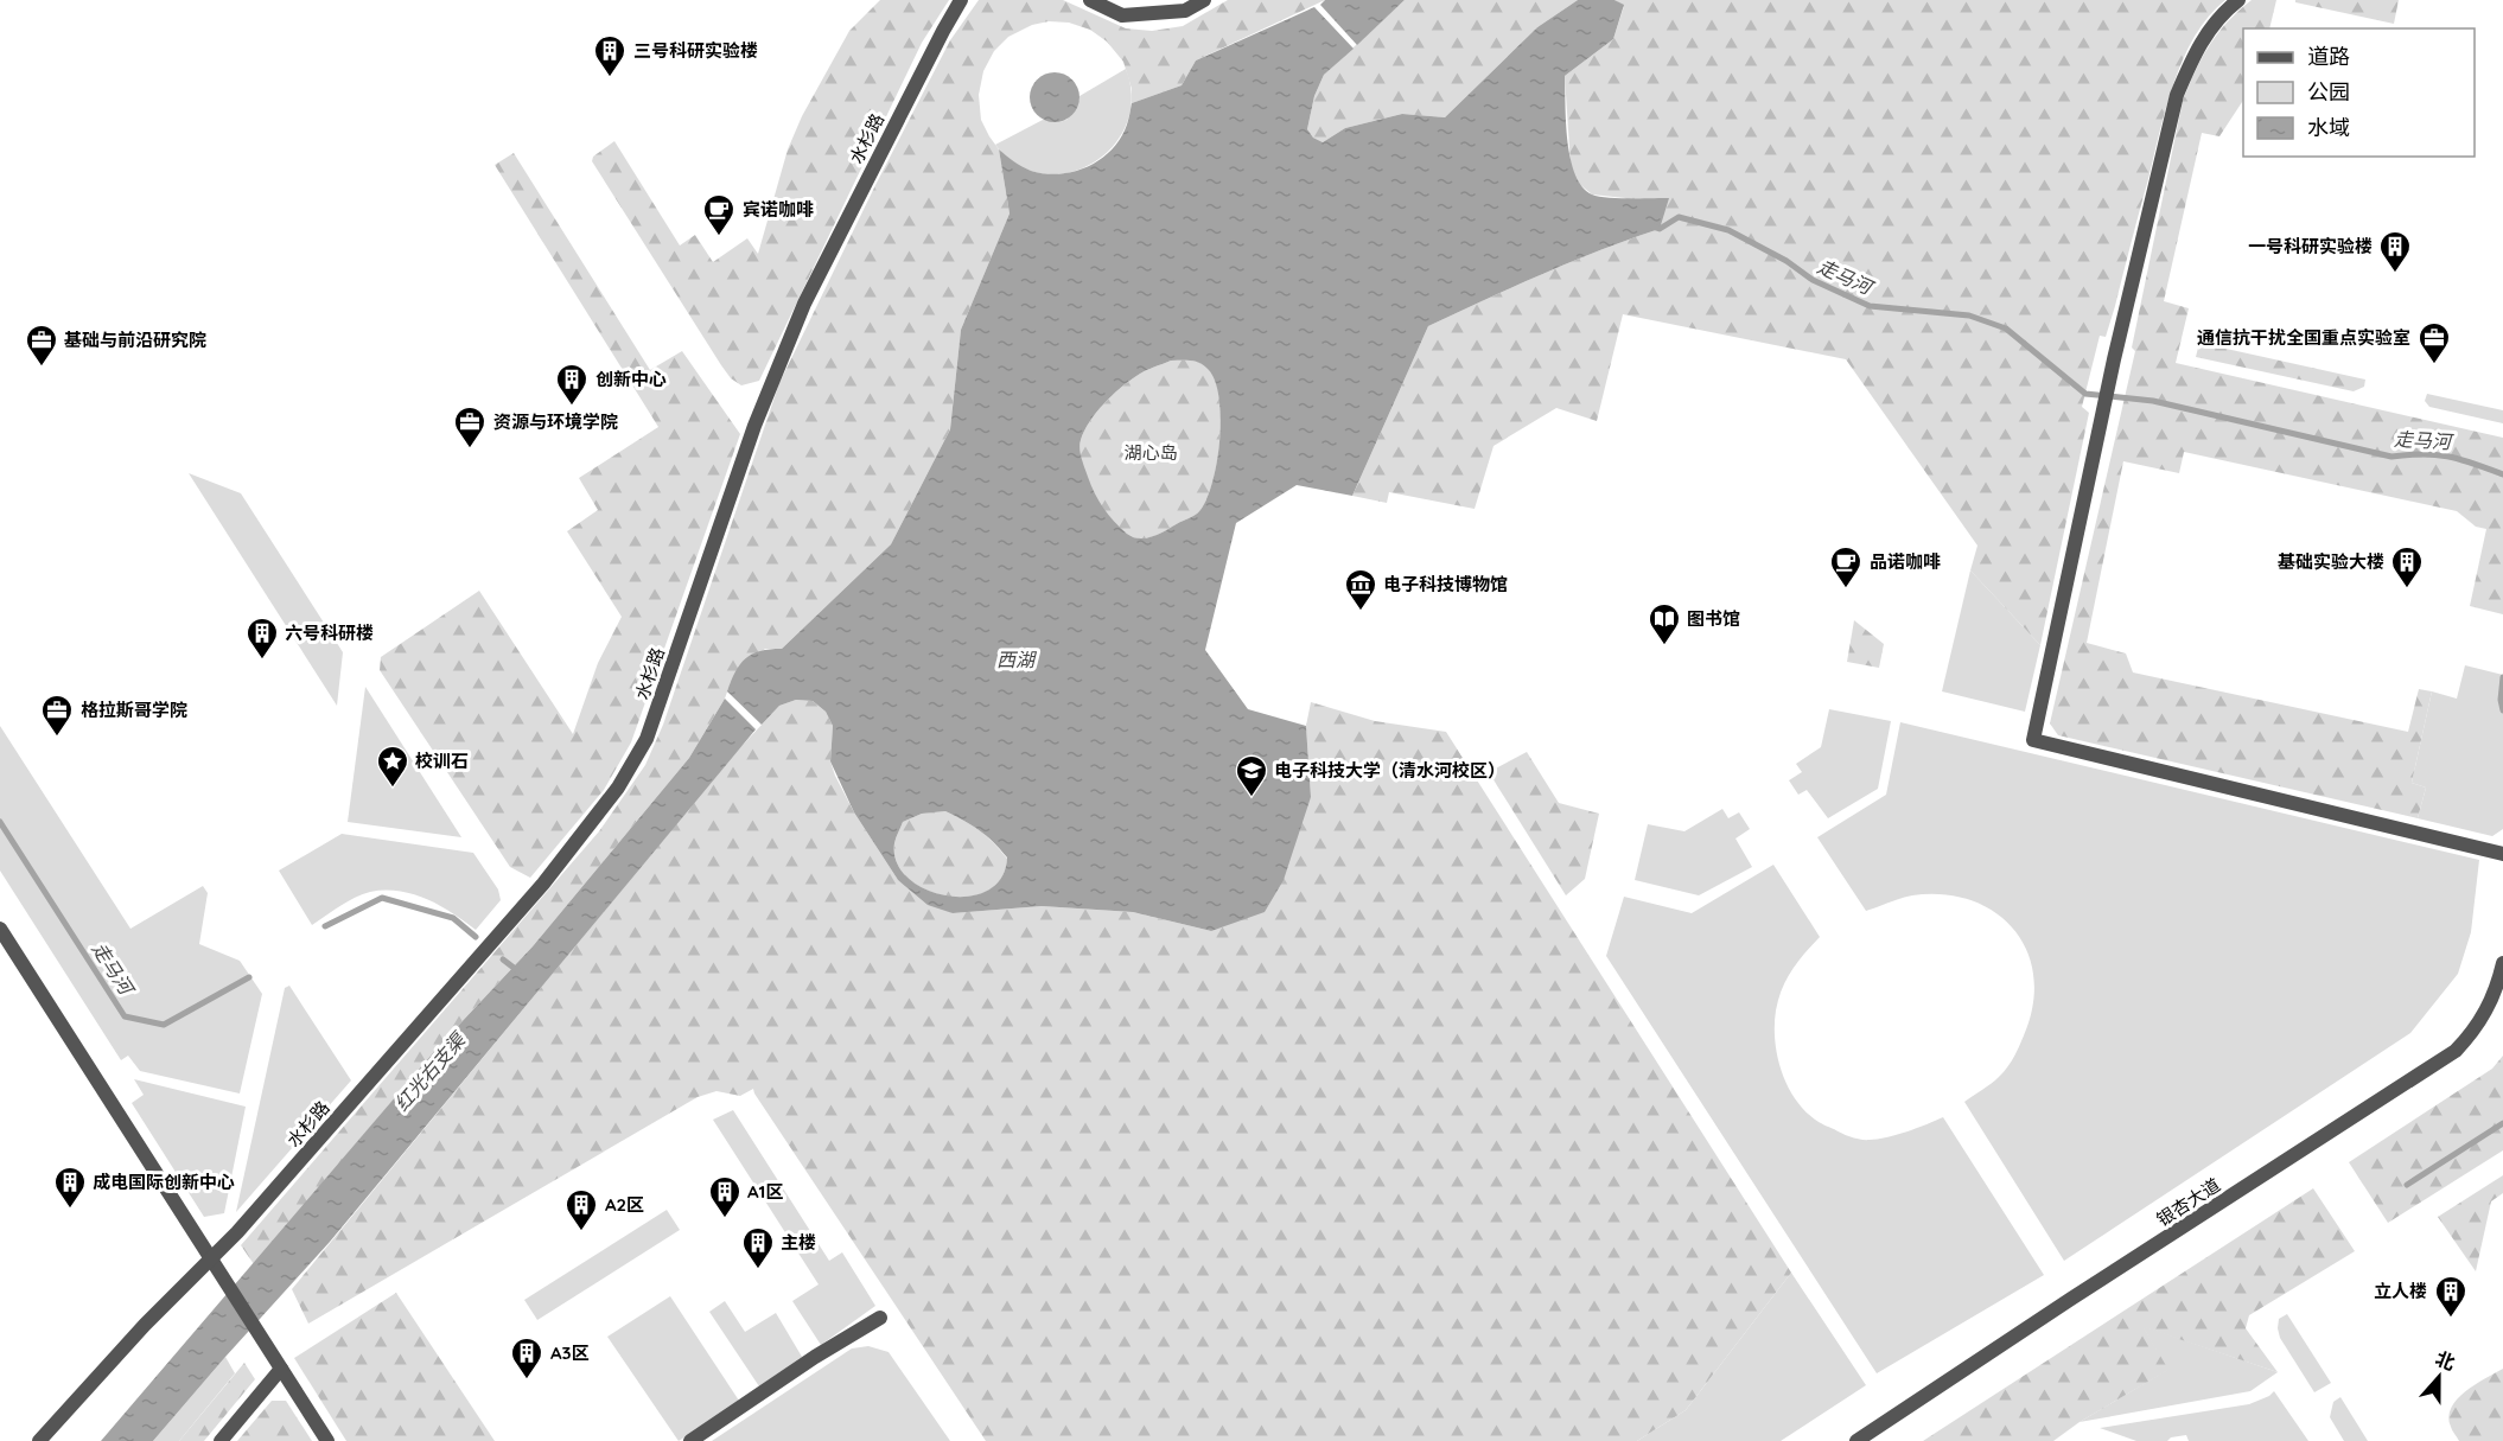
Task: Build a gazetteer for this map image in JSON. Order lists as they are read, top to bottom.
{
  "streets": {
    "street": ["水杉路", "银杏大道"]
  },
  "water": ["走马河", "西湖", "红光右支渠"],
  "parks": ["湖心岛"],
  "places": {
    "building": [
      "三号科研实验楼",
      "一号科研实验楼",
      "创新中心",
      "基础实验大楼",
      "六号科研楼",
      "成电国际创新中心",
      "A1区",
      "A2区",
      "主楼",
      "立人楼",
      "A3区"
    ],
    "cafe": ["宾诺咖啡", "品诺咖啡"],
    "office": [
      "通信抗干扰全国重点实验室",
      "基础与前沿研究院",
      "资源与环境学院",
      "格拉斯哥学院"
    ],
    "museum": ["电子科技博物馆"],
    "library": ["图书馆"],
    "place": ["校训石"],
    "school or university": ["电子科技大学（清水河校区）"]
  },
  "legend": ["道路", "公园", "水域"],
  "north": "top"
}
